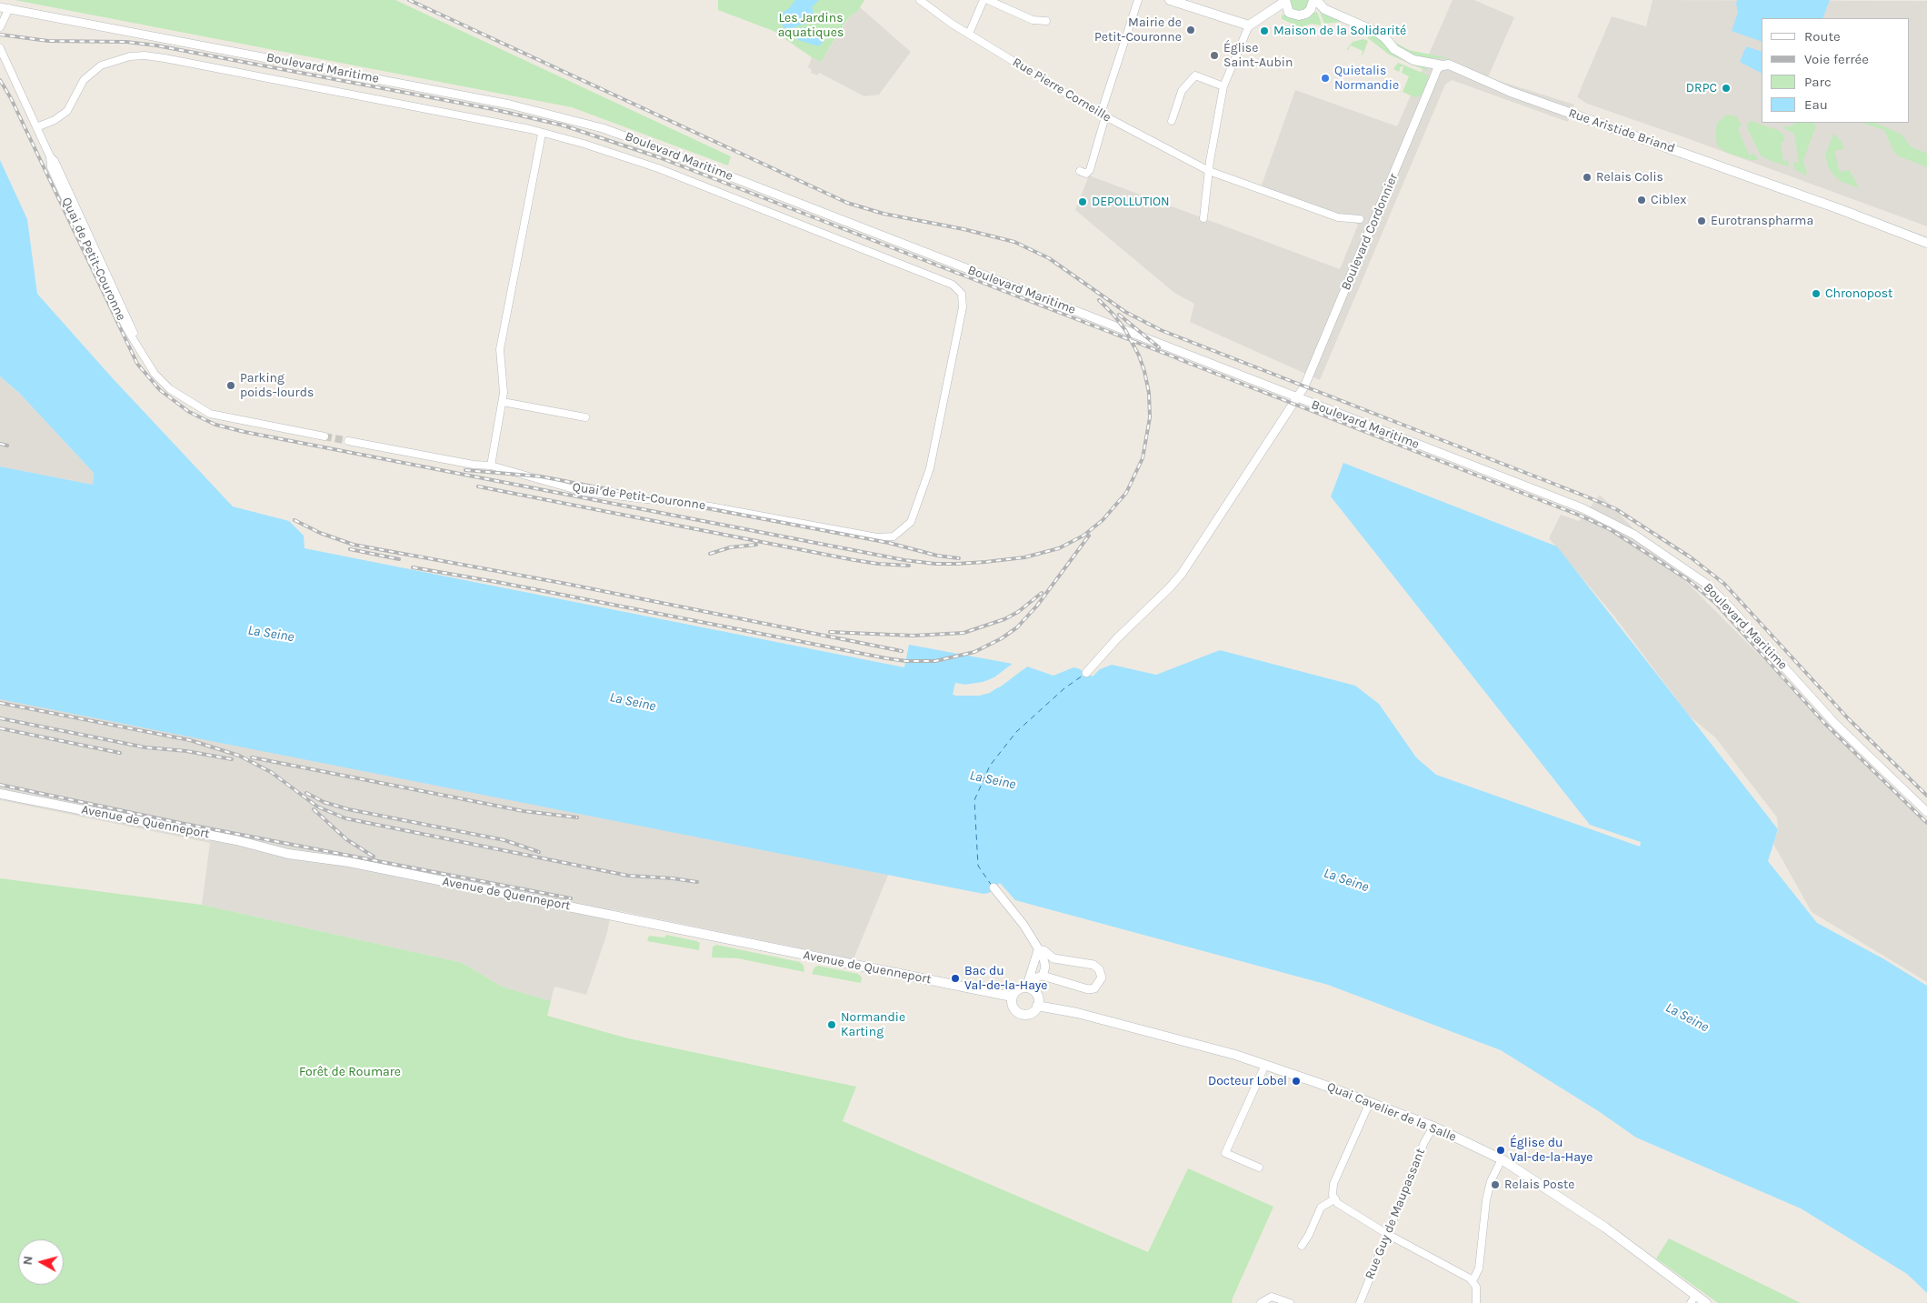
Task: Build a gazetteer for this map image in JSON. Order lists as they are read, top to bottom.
{
  "streets": {
    "main road": ["Rue Aristide Briand", "Avenue de Quenneport", "Quai Cavelier de la Salle"],
    "street": [
      "Boulevard Maritime",
      "Rue Pierre Corneille",
      "Boulevard Cordonnier",
      "Quai de Petit-Couronne",
      "Rue Guy de Maupassant"
    ]
  },
  "crossings": [
    ["Boulevard Maritime", "Boulevard Cordonnier"],
    ["Rue Aristide Briand", "Boulevard Cordonnier"],
    ["Avenue de Quenneport", "Quai Cavelier de la Salle"],
    ["Quai Cavelier de la Salle", "Rue Guy de Maupassant"]
  ],
  "water": ["La Seine"],
  "parks": ["Les Jardins aquatiques", "Forêt de Roumare"],
  "places": [
    "Mairie de Petit-Couronne",
    "Maison de la Solidarité",
    "Église Saint-Aubin",
    "Quietalis Normandie",
    "DRPC",
    "Relais Colis",
    "Ciblex",
    "DEPOLLUTION",
    "Eurotranspharma",
    "Chronopost",
    "Parking poids-lourds",
    "Bac du Val-de-la-Haye",
    "Normandie Karting",
    "Docteur Lobel",
    "Église du Val-de-la-Haye",
    "Relais Poste"
  ],
  "legend": [
    "Route",
    "Voie ferrée",
    "Parc",
    "Eau"
  ],
  "north": "left"
}
